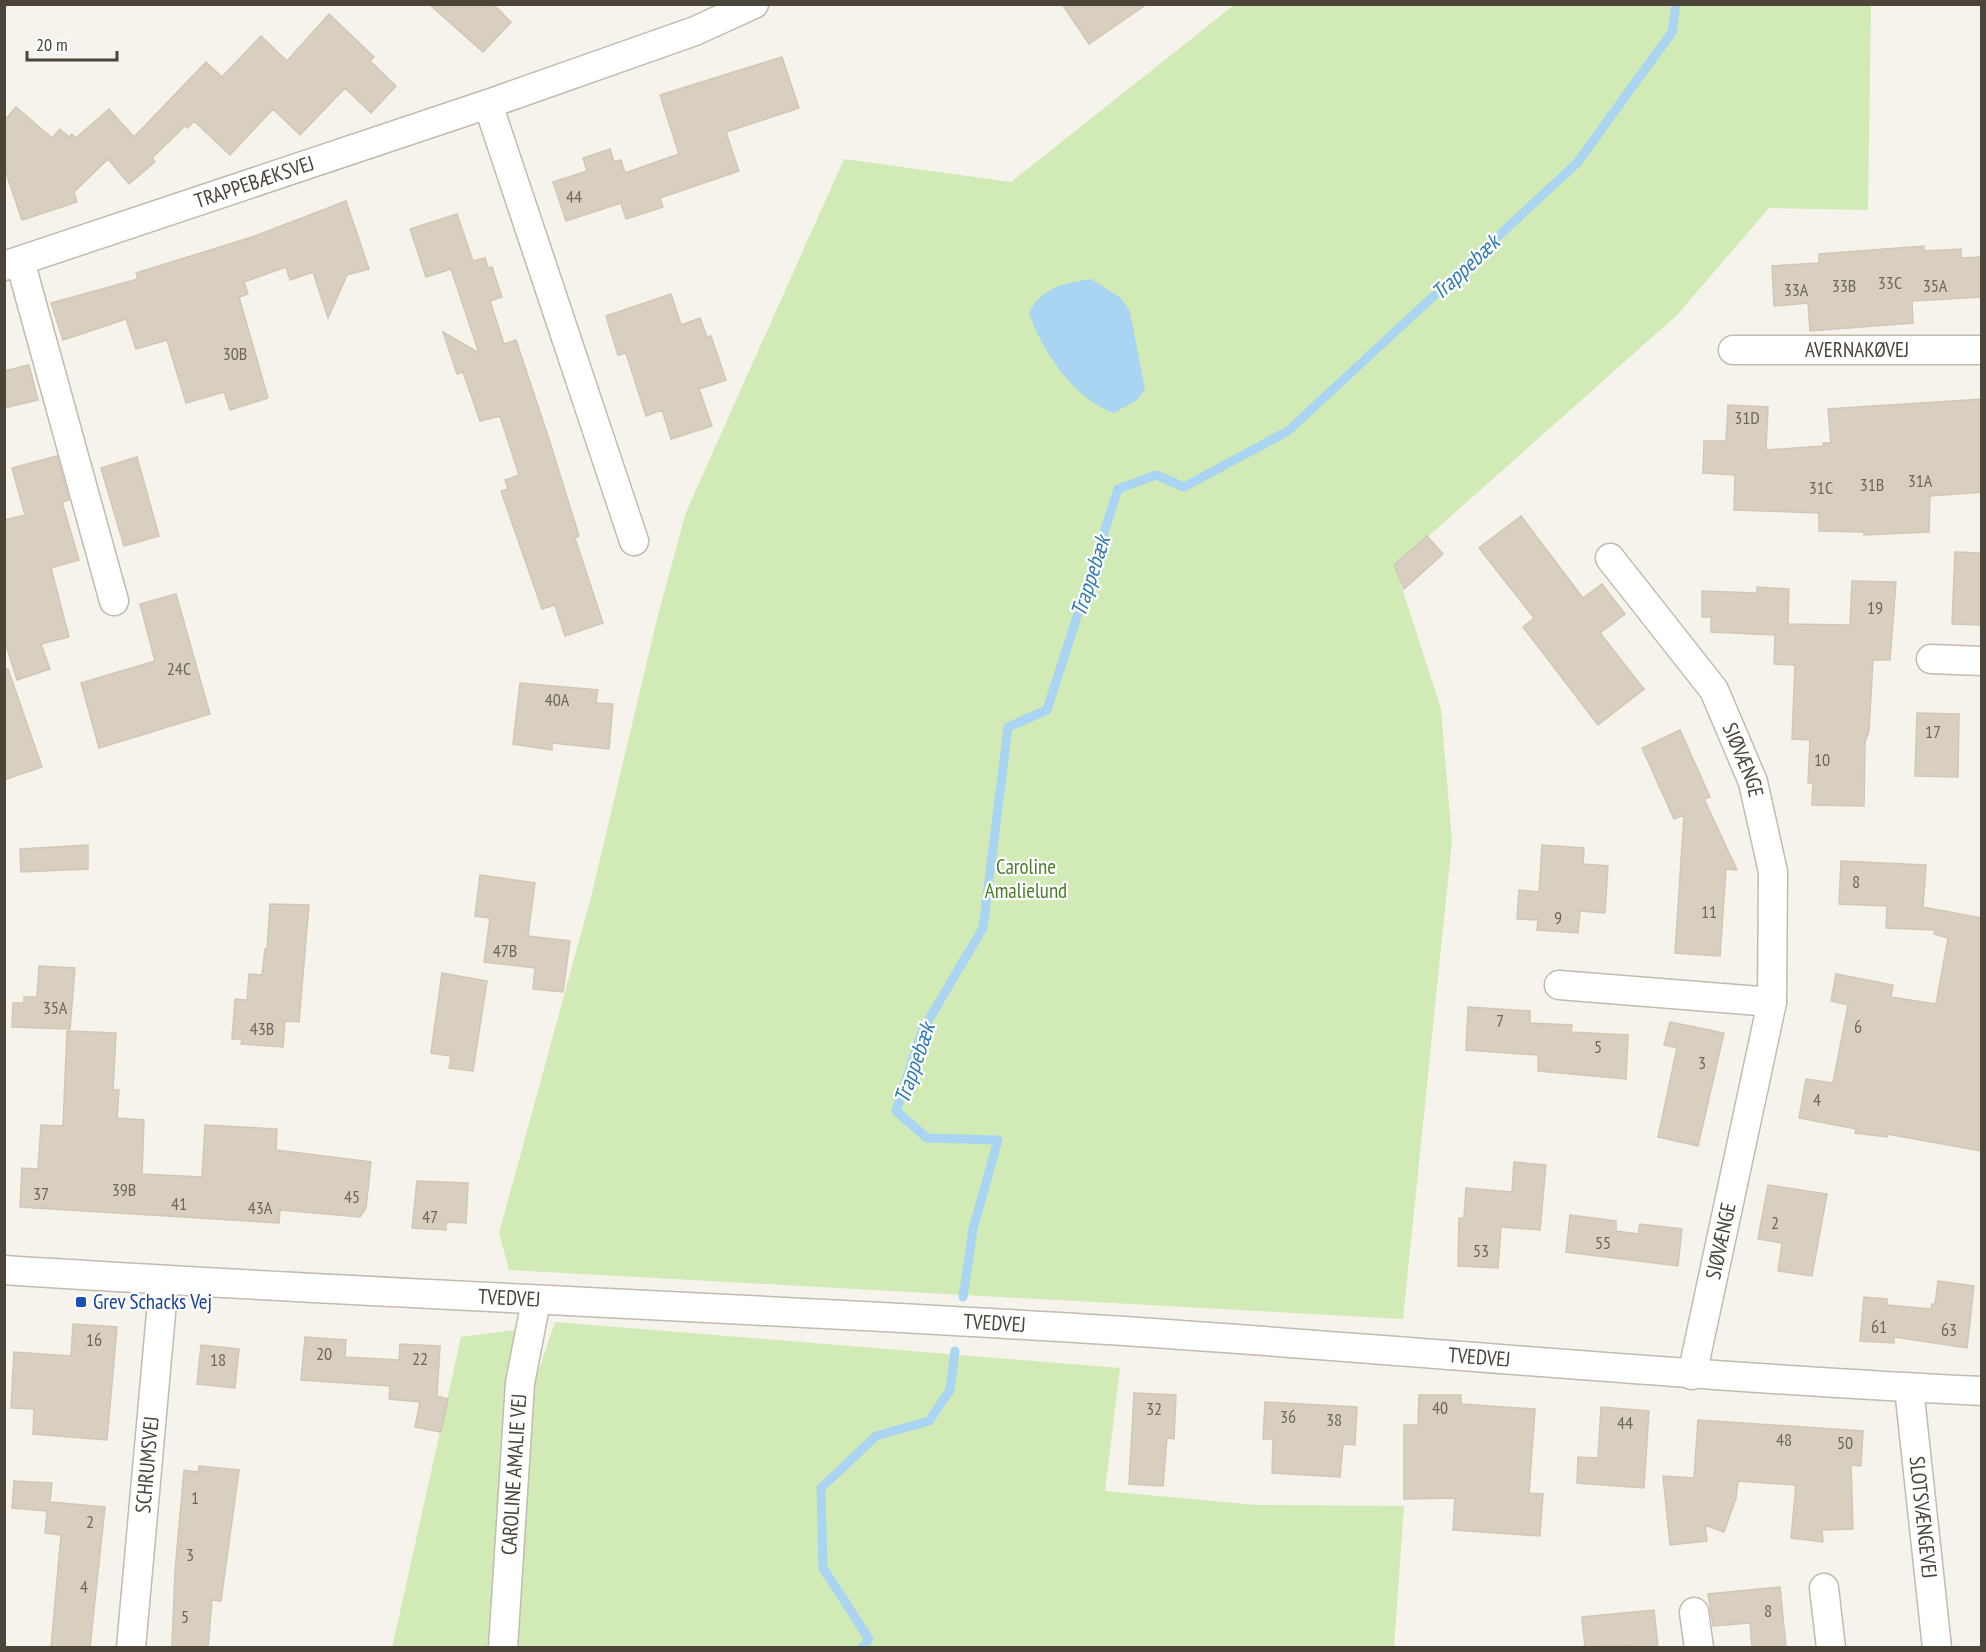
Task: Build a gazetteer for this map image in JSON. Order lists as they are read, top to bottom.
{
  "streets": {
    "street": [
      "TRAPPEBÆKSVEJ",
      "AVERNAKØVEJ",
      "SIØVÆNGE",
      "TVEDVEJ",
      "SCHRUMSVEJ",
      "CAROLINE AMALIE VEJ",
      "SLOTSVÆNGEVEJ"
    ]
  },
  "crossings": [
    ["SIØVÆNGE", "TVEDVEJ"],
    ["TVEDVEJ", "SCHRUMSVEJ"],
    ["TVEDVEJ", "CAROLINE AMALIE VEJ"],
    ["TVEDVEJ", "SLOTSVÆNGEVEJ"]
  ],
  "water": ["Trappebæk"],
  "parks": ["Caroline Amalielund"],
  "places": {
    "transit": ["Grev Schacks Vej"]
  },
  "house_numbers": [
    "44",
    "33C",
    "33B",
    "35A",
    "33A",
    "30B",
    "31D",
    "31A",
    "31B",
    "31C",
    "19",
    "24C",
    "40A",
    "17",
    "10",
    "8",
    "11",
    "9",
    "47B",
    "35A",
    "7",
    "6",
    "43B",
    "5",
    "3",
    "4",
    "39B",
    "37",
    "45",
    "41",
    "43A",
    "47",
    "2",
    "55",
    "53",
    "61",
    "63",
    "16",
    "20",
    "22",
    "18",
    "40",
    "32",
    "36",
    "38",
    "44",
    "48",
    "50",
    "1",
    "2",
    "3",
    "4",
    "8",
    "5"
  ],
  "scale_bar": "20 m"
}
